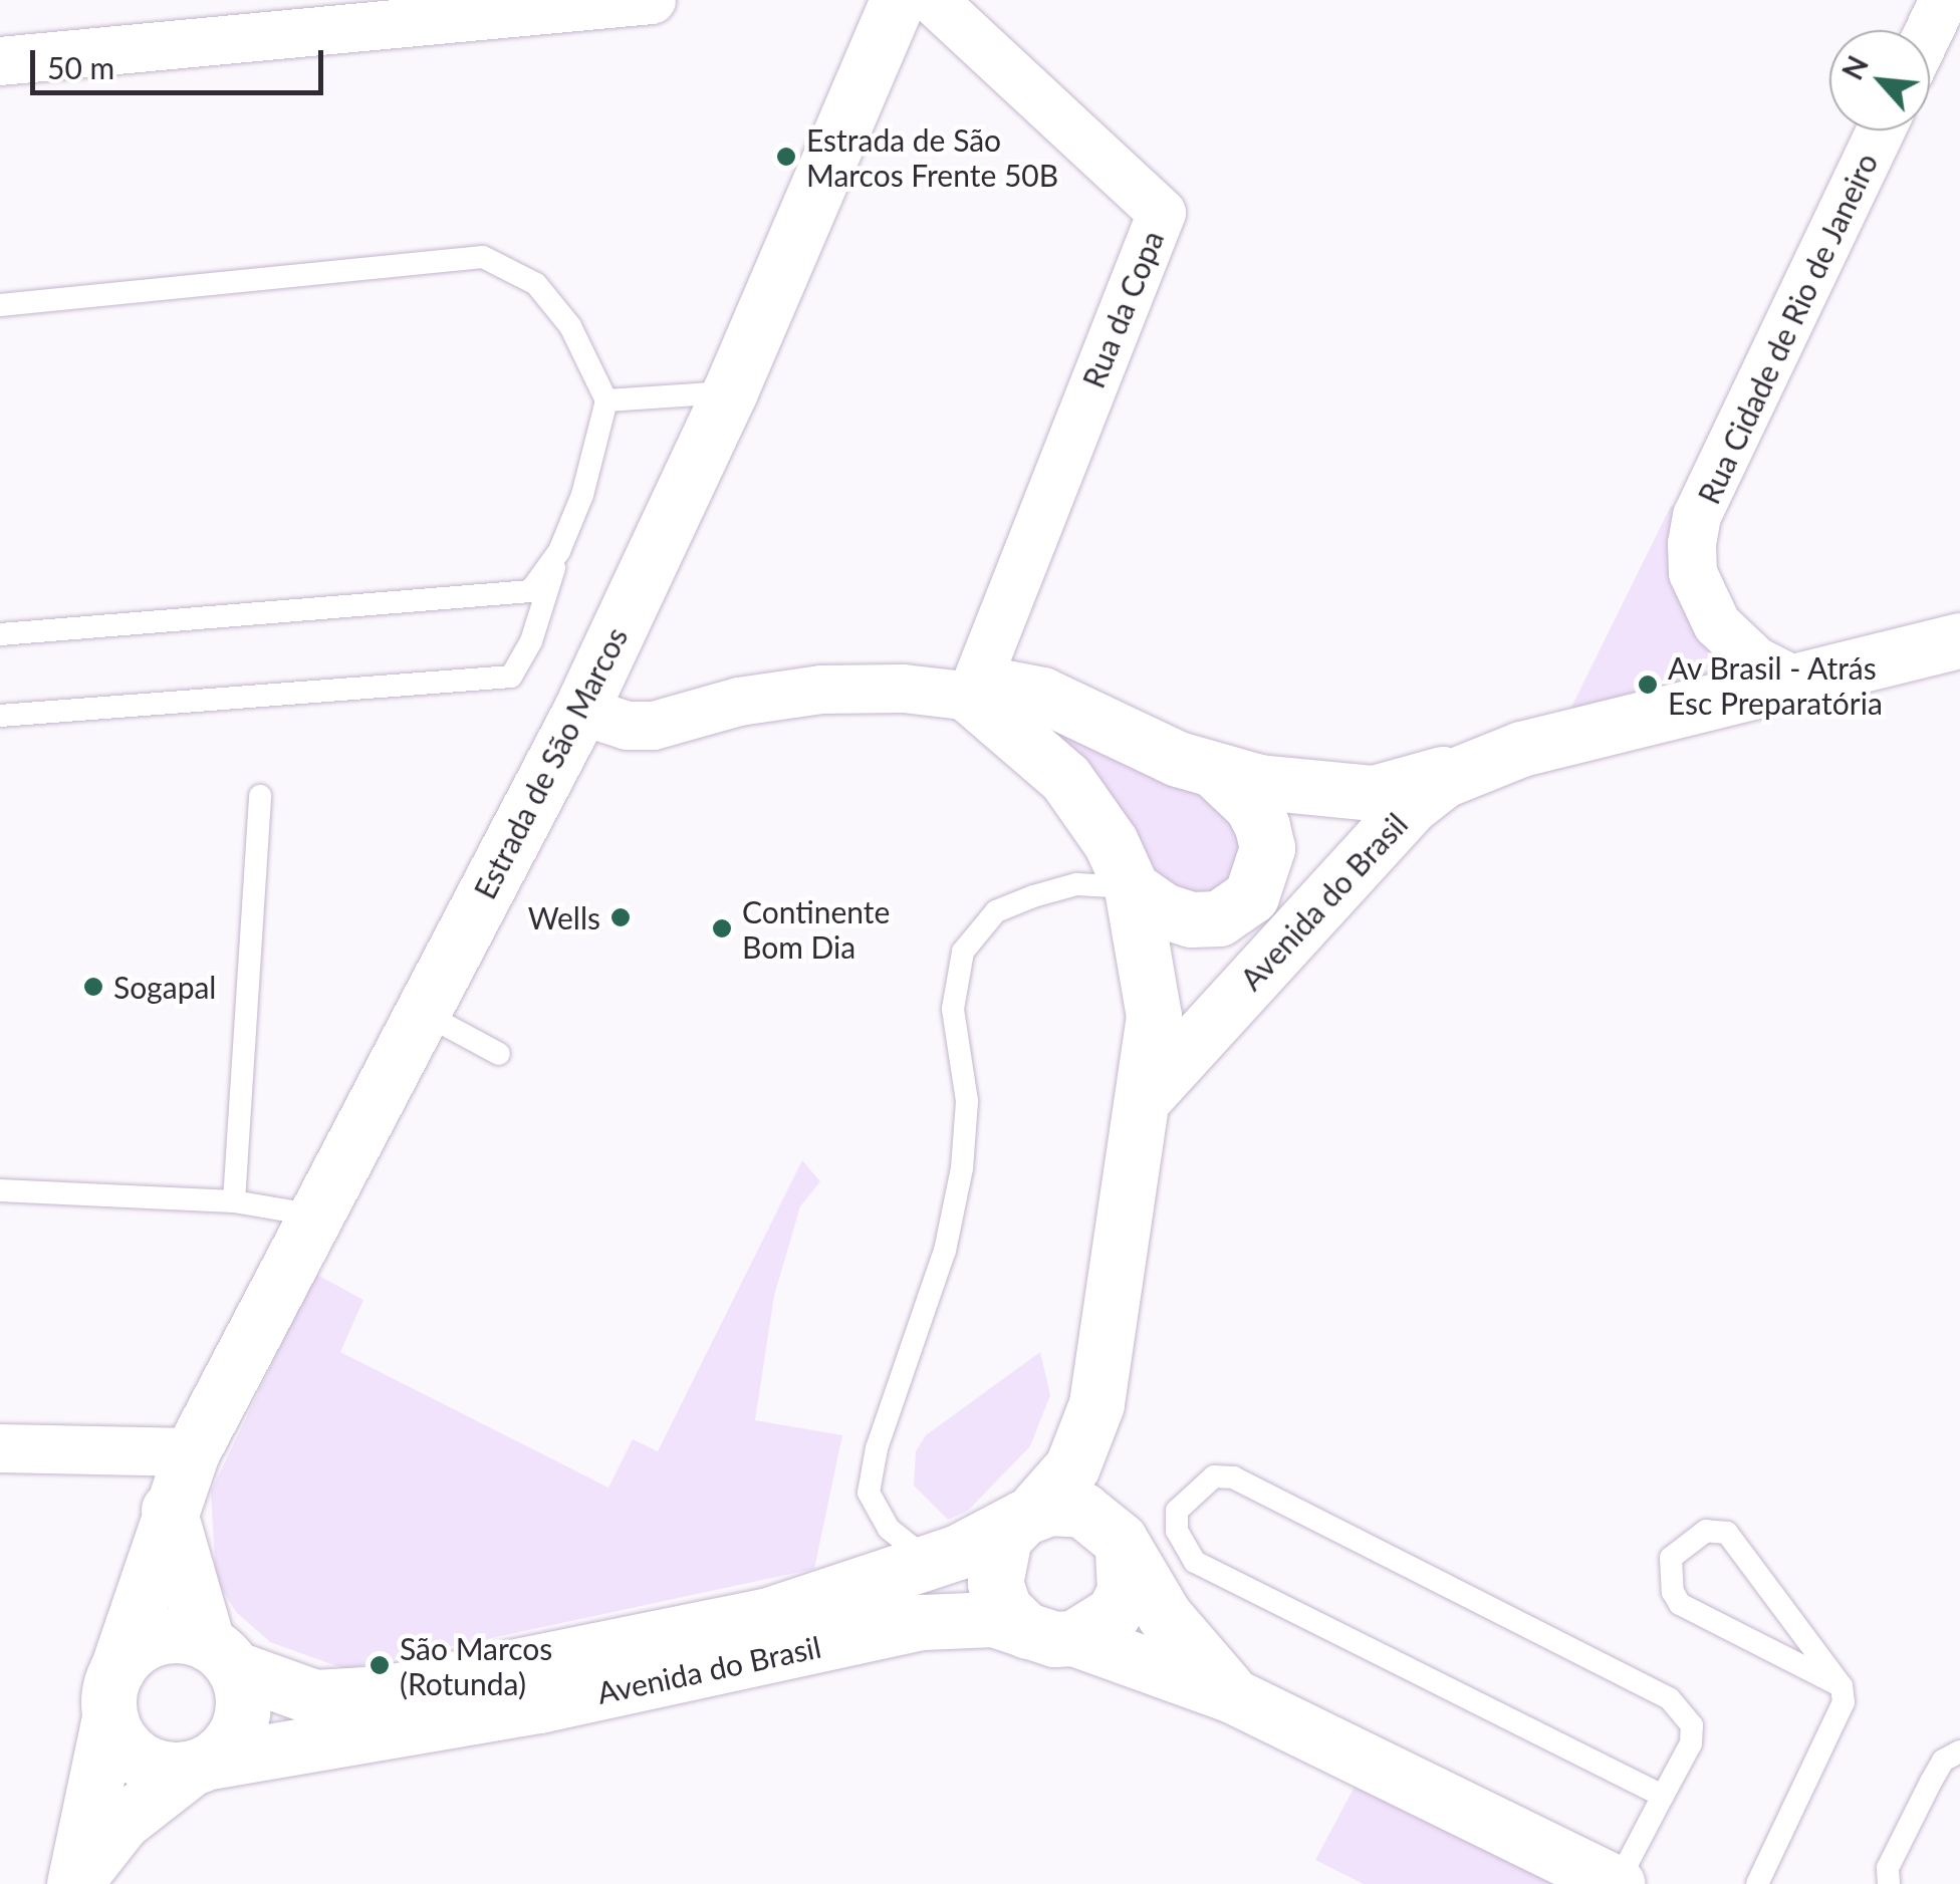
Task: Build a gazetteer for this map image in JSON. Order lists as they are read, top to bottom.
{
  "streets": {
    "street": [
      "Rua da Copa",
      "Rua Cidade de Rio de Janeiro",
      "Estrada de São Marcos",
      "Avenida do Brasil"
    ]
  },
  "crossings": [
    ["Rua Cidade de Rio de Janeiro", "Avenida do Brasil"],
    ["Estrada de São Marcos", "Avenida do Brasil"]
  ],
  "places": [
    "Estrada de São Marcos Frente 50B",
    "Av Brasil - Atrás Esc Preparatória",
    "Wells",
    "Continente Bom Dia",
    "Sogapal",
    "São Marcos (Rotunda)"
  ],
  "scale_bar": "50 m",
  "north": "top left"
}
